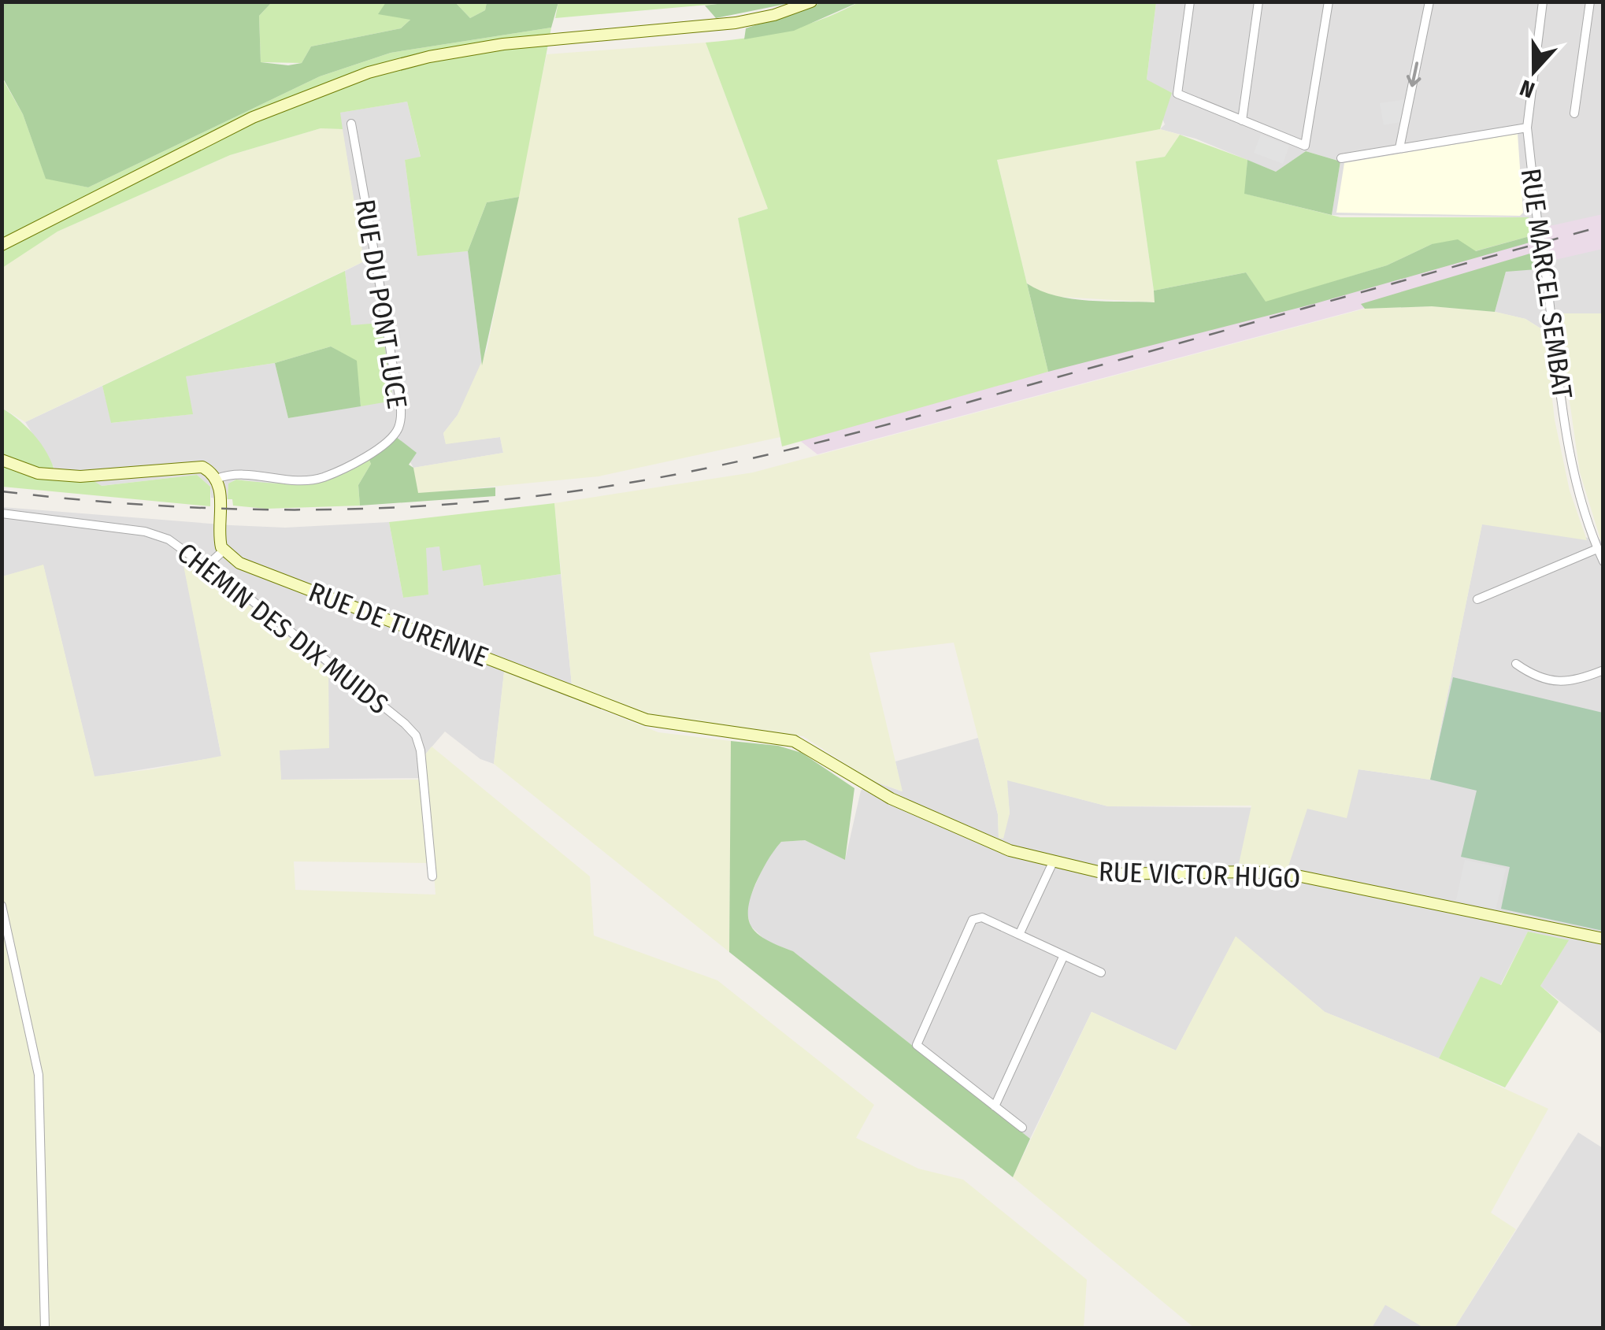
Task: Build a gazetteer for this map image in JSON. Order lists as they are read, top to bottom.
{
  "streets": {
    "street": [
      "RUE MARCEL SEMBAT",
      "RUE DU PONT LUCE",
      "RUE DE TURENNE",
      "CHEMIN DES DIX MUIDS",
      "RUE VICTOR HUGO"
    ]
  },
  "crossings": [
    ["RUE DE TURENNE", "RUE VICTOR HUGO"]
  ],
  "north": "bottom"
}
